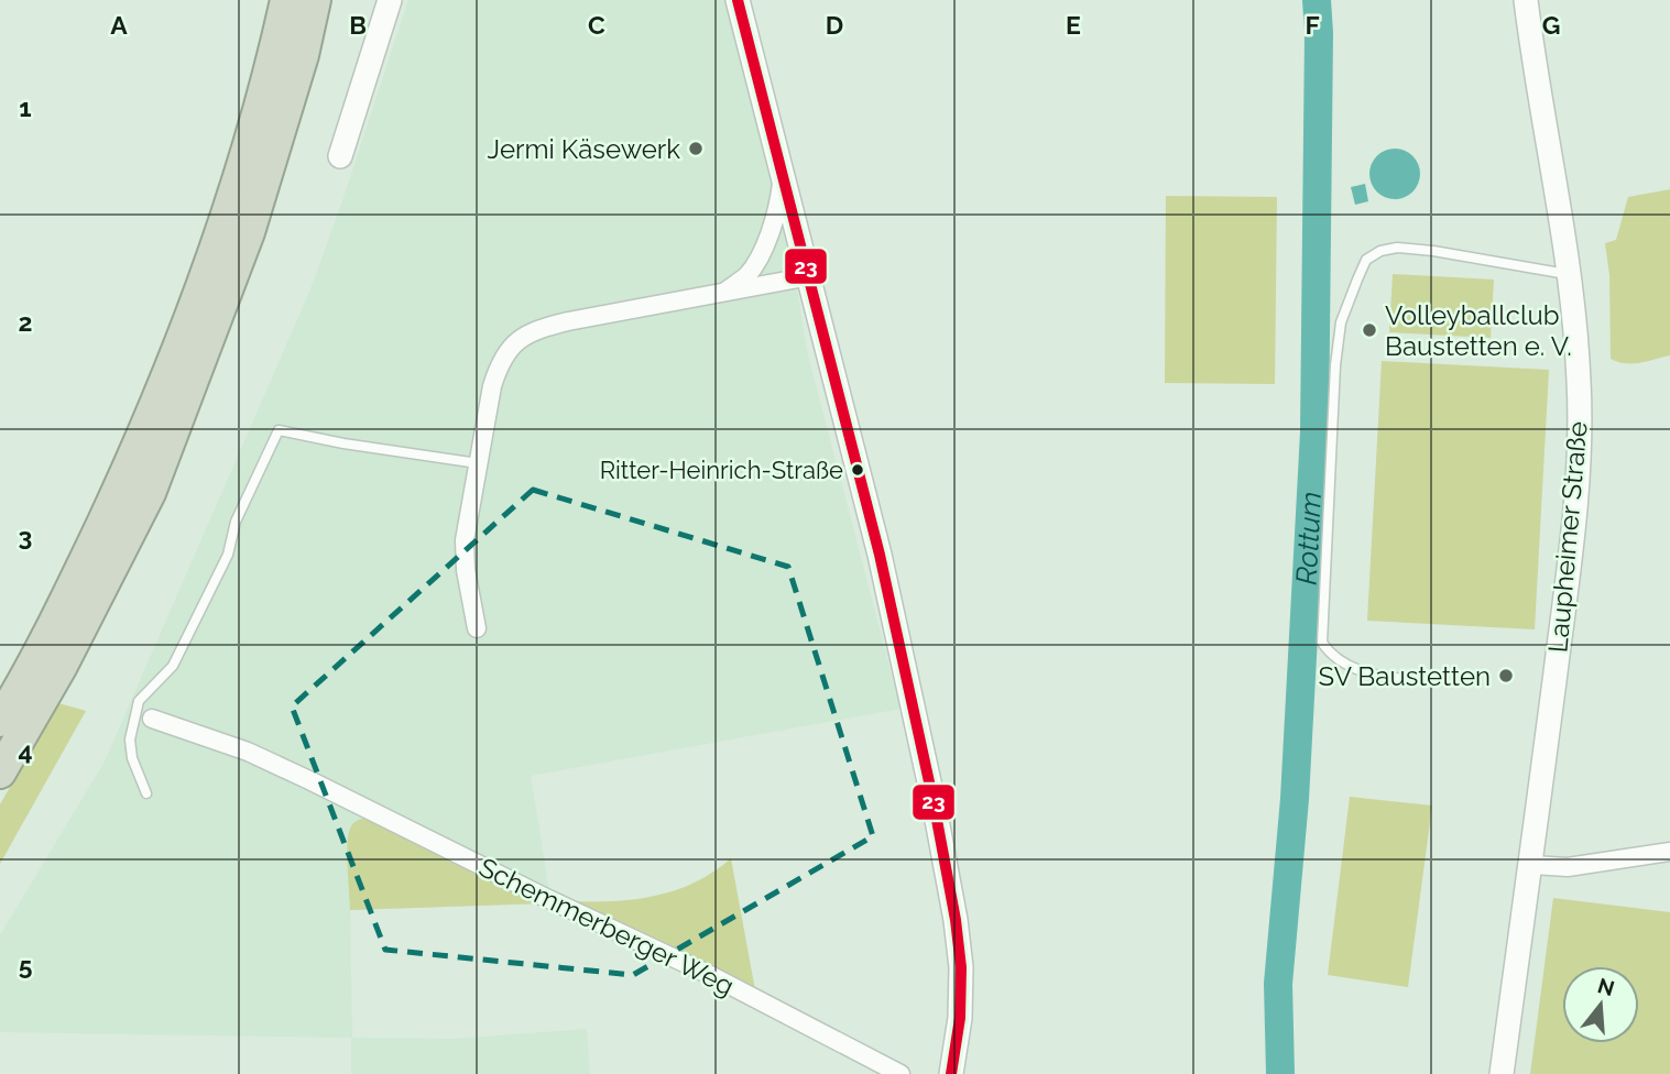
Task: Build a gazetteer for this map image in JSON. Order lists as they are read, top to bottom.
{
  "streets": {
    "street": ["Laupheimer Straße", "Schemmerberger Weg"]
  },
  "water": ["Rottum"],
  "places": [
    "Jermi Käsewerk",
    "Volleyballclub Baustetten e. V.",
    "Ritter-Heinrich-Straße",
    "SV Baustetten"
  ],
  "lines": ["transit line 23"],
  "north": "top",
  "grid": {
    "columns": [
      "A",
      "B",
      "C",
      "D",
      "E",
      "F",
      "G"
    ],
    "rows": [
      "1",
      "2",
      "3",
      "4",
      "5"
    ]
  }
}
